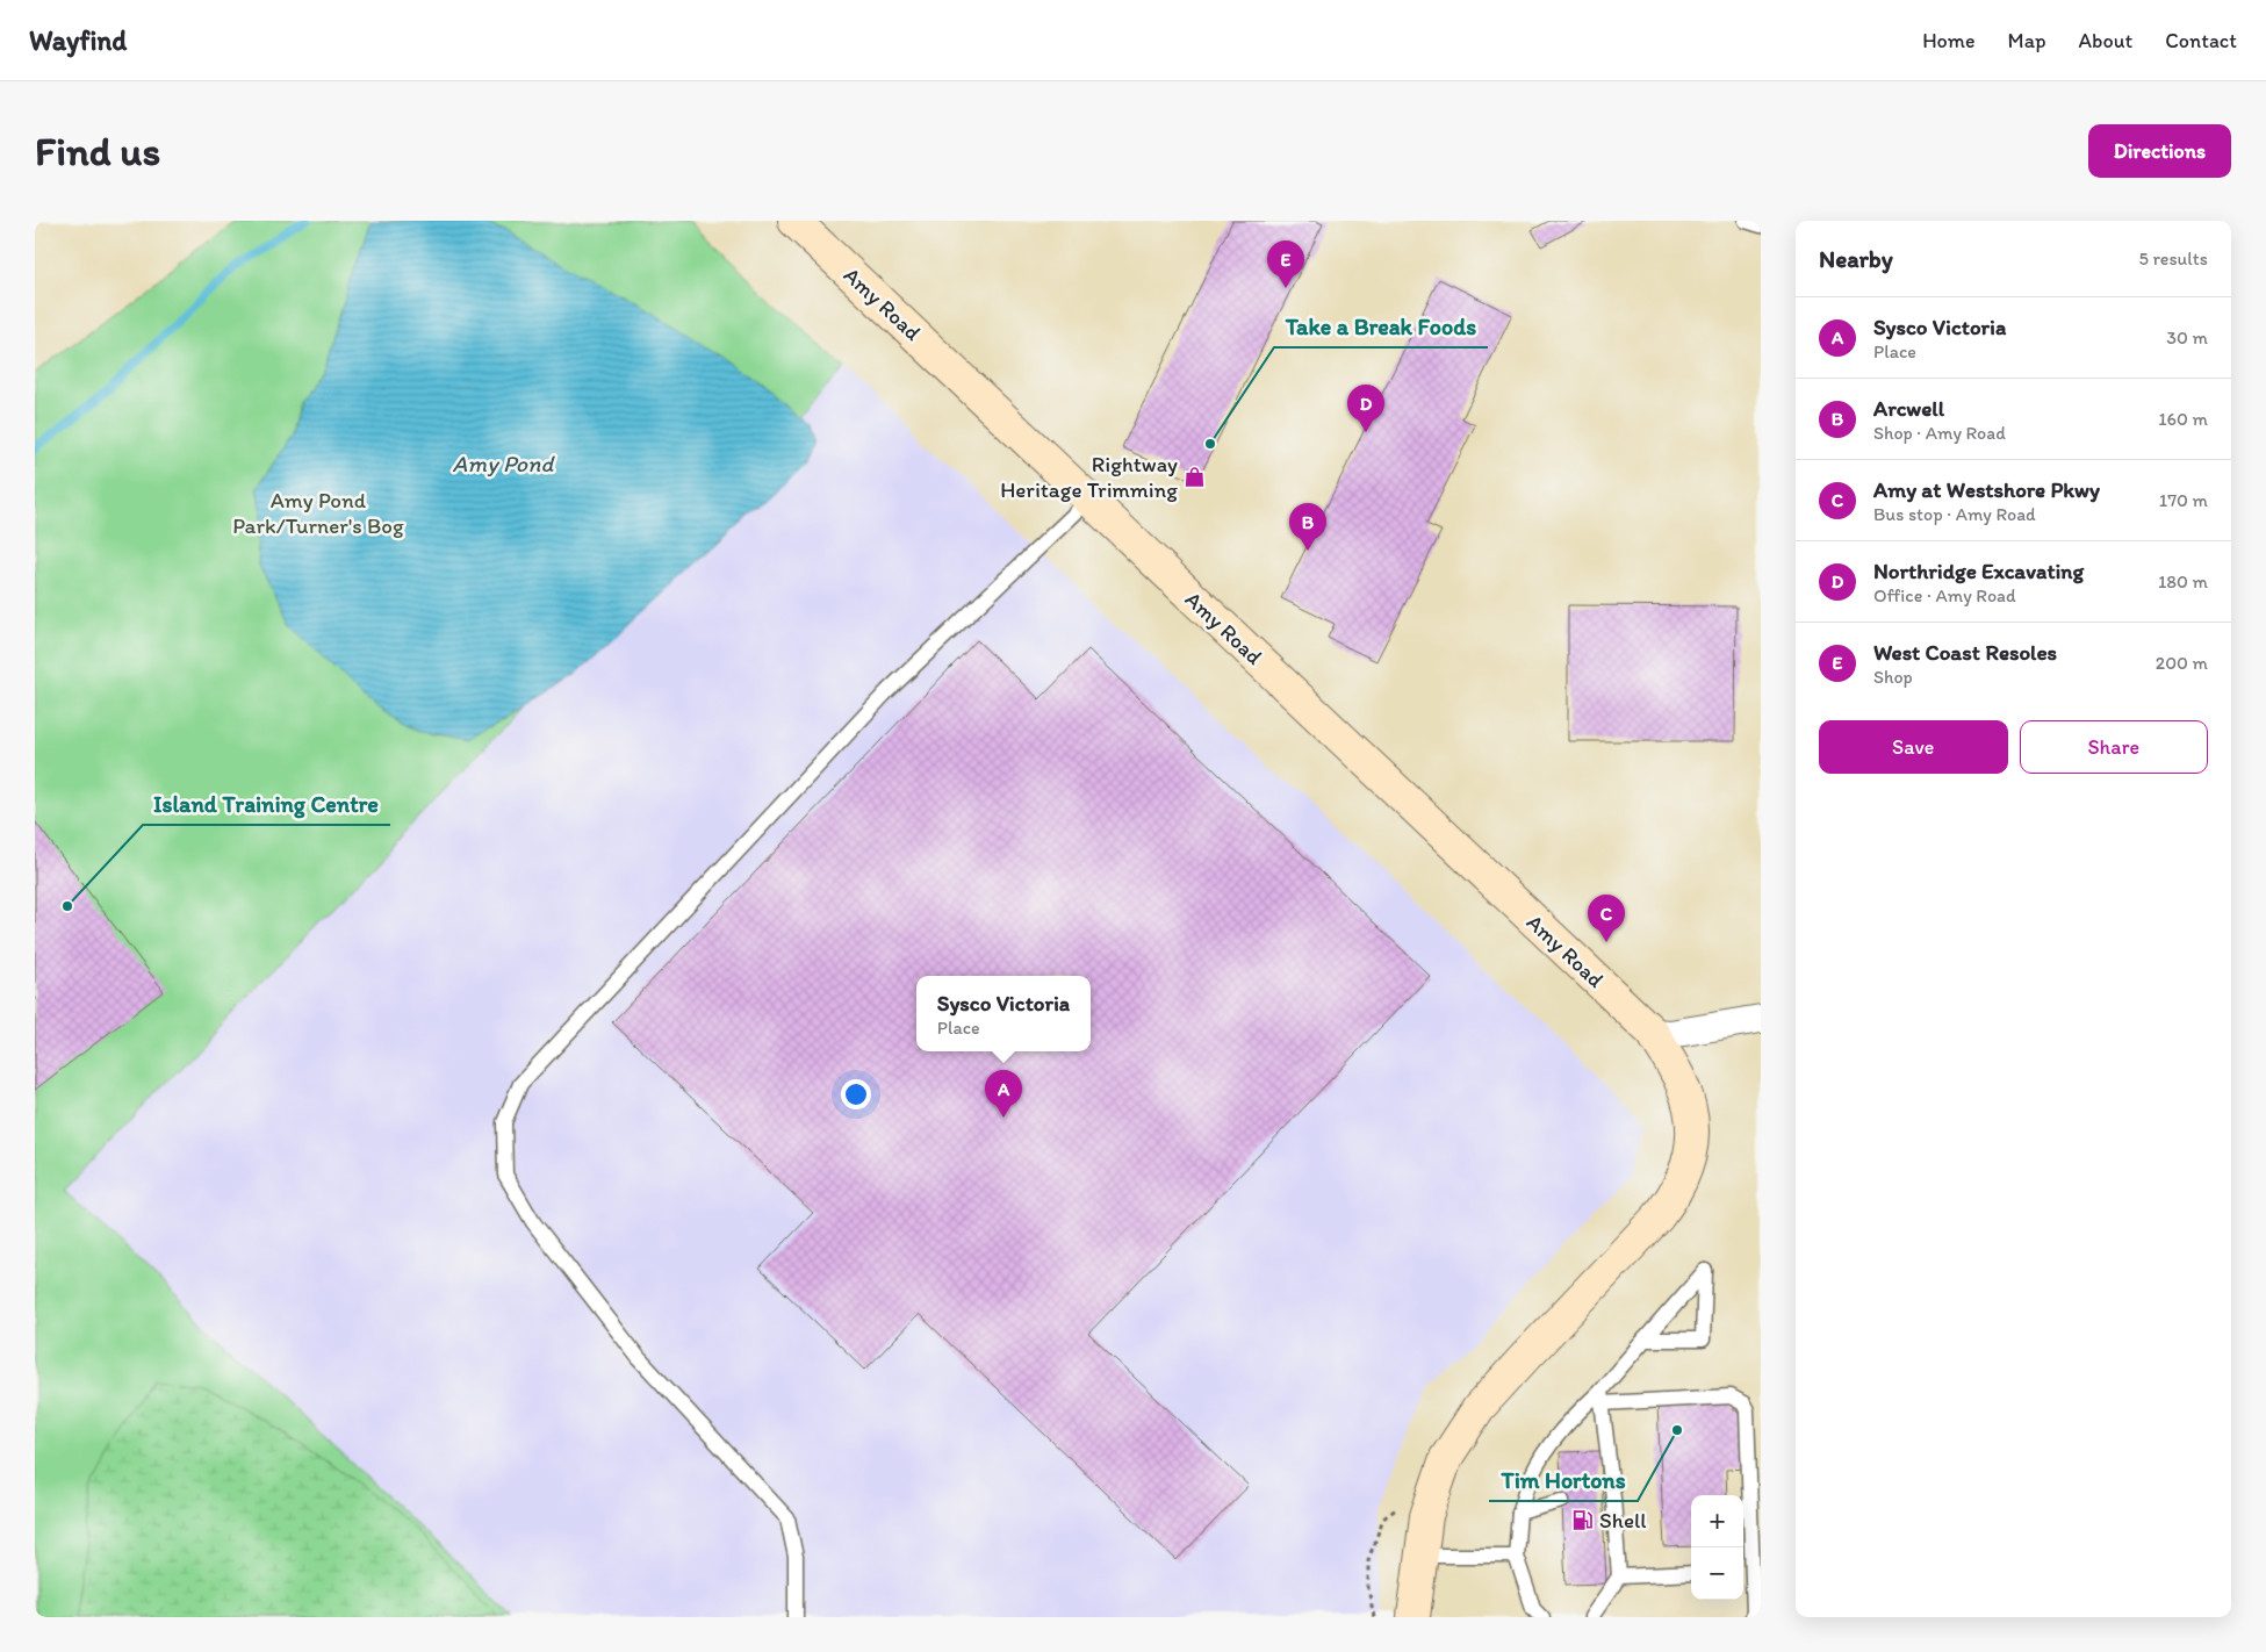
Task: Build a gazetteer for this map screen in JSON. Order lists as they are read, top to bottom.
{
  "streets": {
    "street": ["Amy Road"]
  },
  "water": ["Amy Pond"],
  "parks": ["Amy Pond Park/Turner's Bog"],
  "places": {
    "other": ["Take a Break Foods", "Island Training Centre", "Tim Hortons"],
    "shop": ["Rightway Heritage Trimming"],
    "fuel station": ["Shell"]
  },
  "page": {
    "header": "Wayfind",
    "nav": [
      "Home",
      "Map",
      "About",
      "Contact"
    ],
    "buttons": [
      "Directions",
      ["Save", "Share"]
    ],
    "title": "Find us",
    "heading": ["Nearby", "5 results"],
    "pins": [
      "E",
      "D",
      "B",
      "C",
      "A"
    ],
    "list": [
      {
        "mark": "A",
        "name": "Sysco Victoria",
        "note": "Place",
        "value": "30 m"
      },
      {
        "mark": "B",
        "name": "Arcwell",
        "note": "Shop · Amy Road",
        "value": "160 m"
      },
      {
        "mark": "C",
        "name": "Amy at Westshore Pkwy",
        "note": "Bus stop · Amy Road",
        "value": "170 m"
      },
      {
        "mark": "D",
        "name": "Northridge Excavating",
        "note": "Office · Amy Road",
        "value": "180 m"
      },
      {
        "mark": "E",
        "name": "West Coast Resoles",
        "note": "Shop",
        "value": "200 m"
      }
    ],
    "popup": ["Sysco Victoria", "Place"],
    "map_buttons": ["+", "−"]
  }
}
